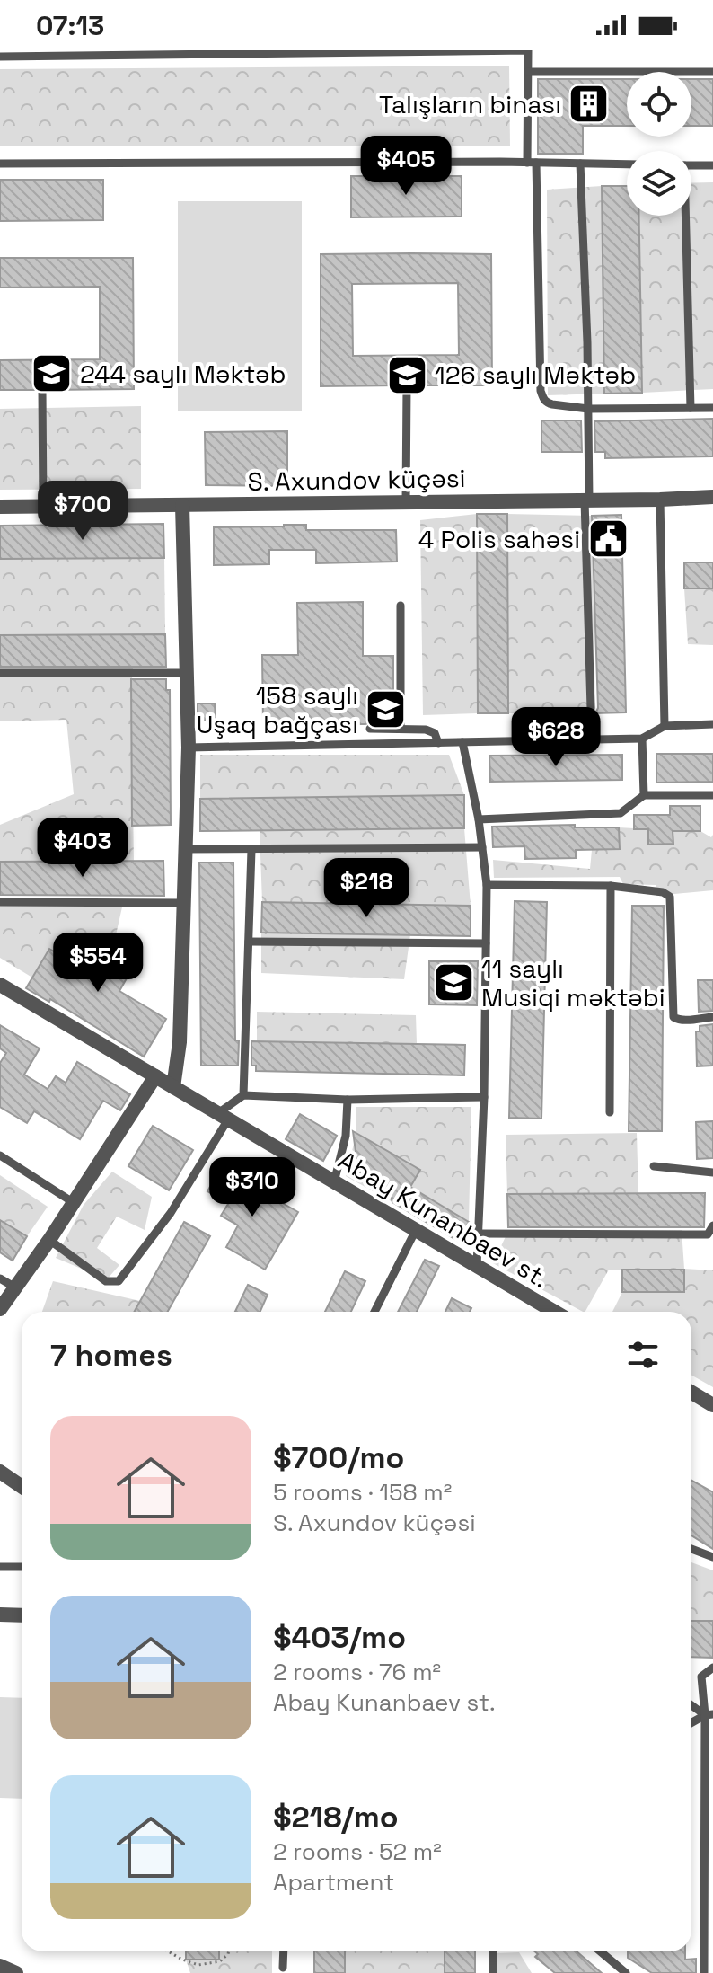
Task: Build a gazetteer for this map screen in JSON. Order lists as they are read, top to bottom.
{
  "streets": {
    "street": ["S. Axundov küçəsi", "Abay Kunanbaev st."]
  },
  "places": {
    "building": ["Talışların binası"],
    "school or university": [
      "244 saylı Məktəb",
      "126 saylı Məktəb",
      "158 saylı Uşaq bağçası",
      "11 saylı Musiqi məktəbi"
    ],
    "public building": ["4 Polis sahəsi"]
  },
  "page": {
    "status": "07:13",
    "price": [
      "$405",
      "$700",
      "$628",
      "$403",
      "$218",
      "$554",
      "$310"
    ],
    "heading": "7 homes",
    "list": [
      {
        "name": "$700/mo",
        "note": "5 rooms · 158 m² · S. Axundov küçəsi"
      },
      {
        "name": "$403/mo",
        "note": "2 rooms · 76 m² · Abay Kunanbaev st."
      },
      {
        "name": "$218/mo",
        "note": "2 rooms · 52 m² · Apartment"
      }
    ]
  }
}
